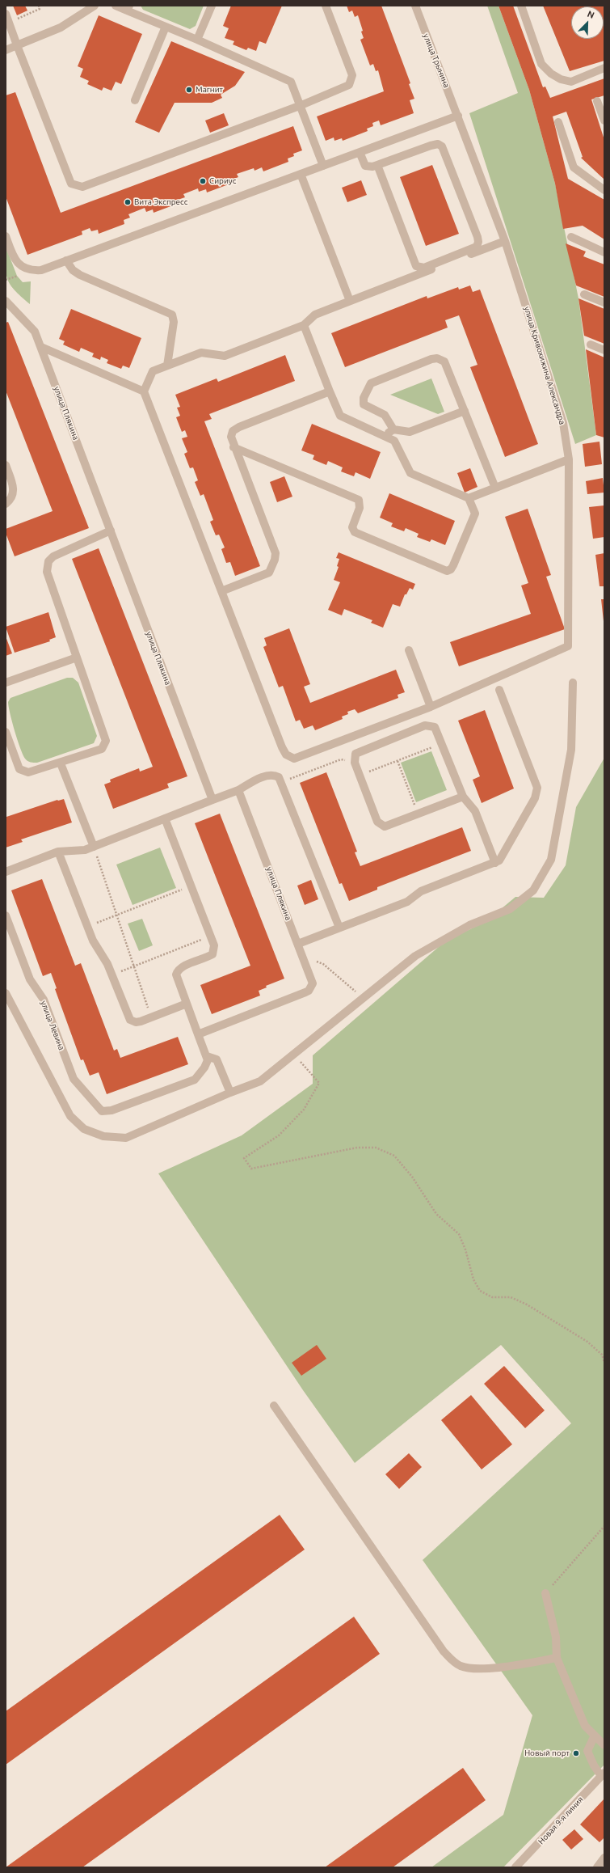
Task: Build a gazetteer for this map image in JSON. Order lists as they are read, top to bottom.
{
  "streets": {
    "street": [
      "улица Трынина",
      "улица Кривохижина Александра",
      "улица Плякина",
      "улица Левина",
      "Новая 9-я линия"
    ]
  },
  "crossings": [
    ["улица Трынина", "улица Кривохижина Александра"]
  ],
  "places": [
    "Магнит",
    "Сириус",
    "Вита Экспресс",
    "Новый порт"
  ],
  "north": "top right"
}
